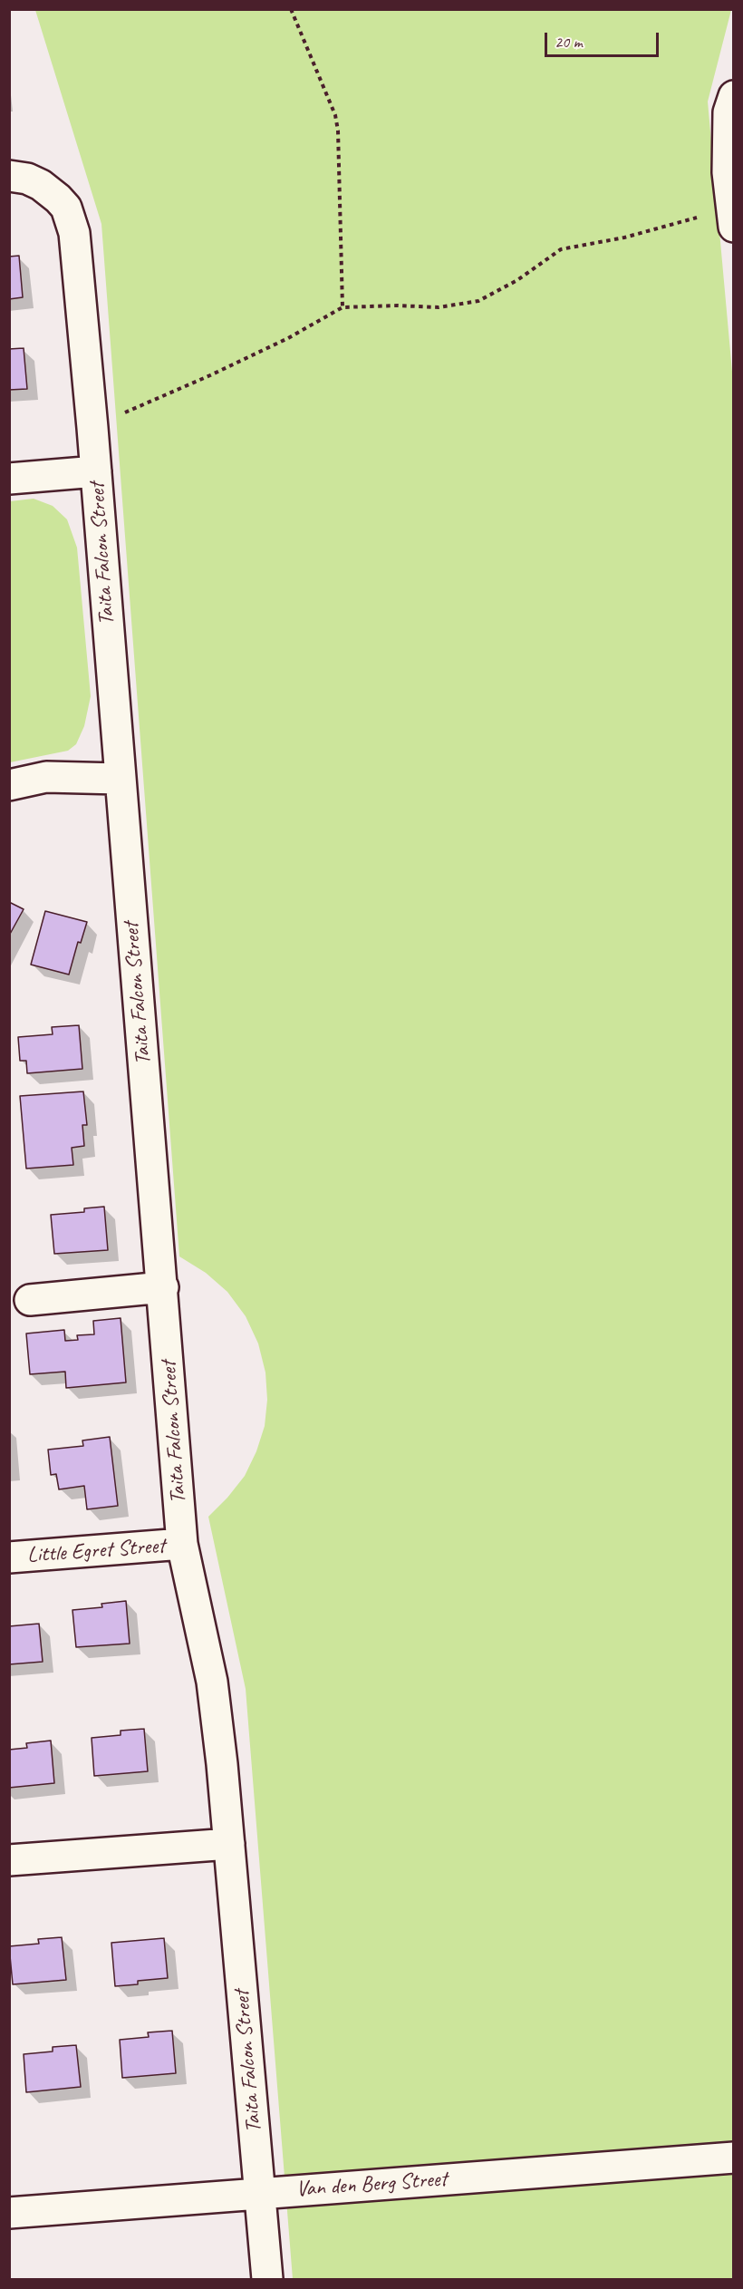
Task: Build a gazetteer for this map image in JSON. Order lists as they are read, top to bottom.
{
  "streets": {
    "street": ["Taita Falcon Street", "Little Egret Street", "Van den Berg Street"]
  },
  "crossings": [
    ["Taita Falcon Street", "Little Egret Street"],
    ["Taita Falcon Street", "Van den Berg Street"]
  ],
  "scale_bar": "20 m"
}
